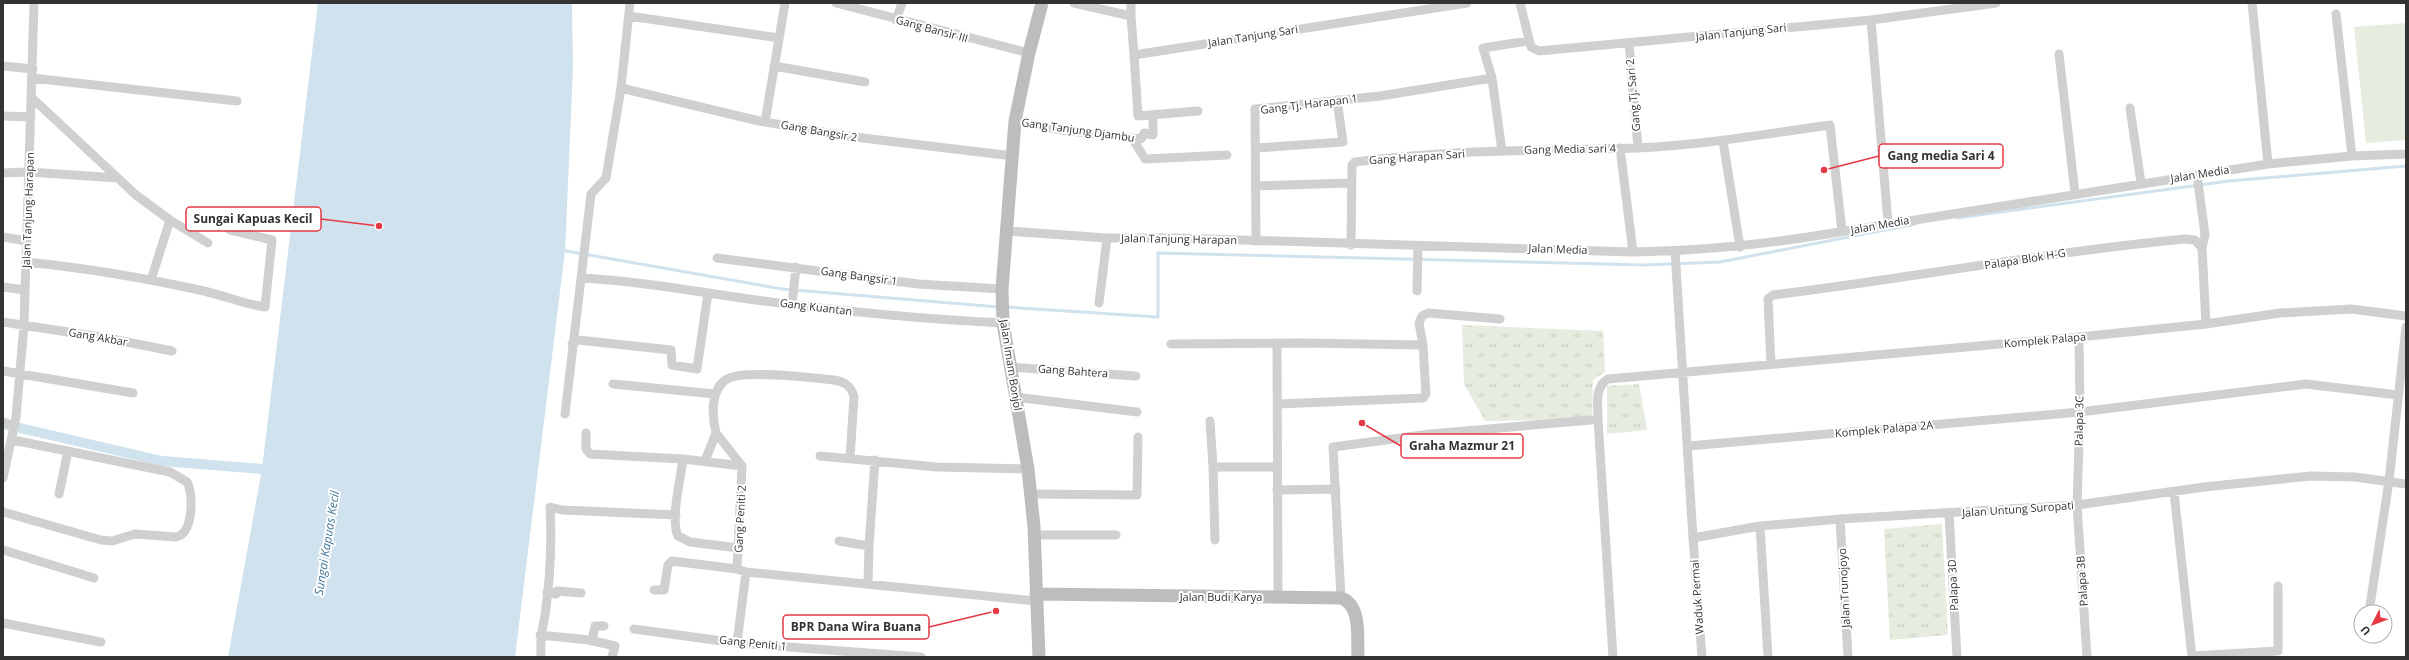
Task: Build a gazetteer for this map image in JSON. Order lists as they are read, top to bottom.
{
  "streets": {
    "main road": ["Jalan Imam Bonjol", "Jalan Budi Karya"],
    "street": [
      "Gang Bansir III",
      "Jalan Tanjung Sari",
      "Gang Tj. Sari 2",
      "Gang Tj. Harapan 1",
      "Gang Tanjung Djambu",
      "Gang Bangsir 2",
      "Gang Media sari 4",
      "Gang Harapan Sari",
      "Jalan Media",
      "Jalan Tanjung Harapan",
      "Palapa Blok H-G",
      "Gang Bangsir 1",
      "Gang Kuantan",
      "Gang Akbar",
      "Komplek Palapa",
      "Gang Bahtera",
      "Palapa 3C",
      "Komplek Palapa 2A",
      "Jalan Untung Suropati",
      "Gang Peniti 2",
      "Palapa 3B",
      "Palapa 3D",
      "Jalan Trunojoyo",
      "Waduk Permai",
      "Gang Peniti 1"
    ]
  },
  "crossings": [
    ["Gang Bansir III", "Jalan Imam Bonjol"],
    ["Jalan Tanjung Sari", "Gang Tj. Sari 2"],
    ["Gang Tj. Sari 2", "Gang Media sari 4"],
    ["Gang Tj. Harapan 1", "Jalan Tanjung Harapan"],
    ["Gang Tanjung Djambu", "Jalan Imam Bonjol"],
    ["Gang Bangsir 2", "Jalan Imam Bonjol"],
    ["Gang Media sari 4", "Gang Harapan Sari"],
    ["Gang Harapan Sari", "Jalan Media"],
    ["Gang Harapan Sari", "Jalan Tanjung Harapan"],
    ["Jalan Media", "Jalan Tanjung Harapan"],
    ["Jalan Media", "Waduk Permai"],
    ["Jalan Tanjung Harapan", "Gang Akbar"],
    ["Jalan Tanjung Harapan", "Jalan Imam Bonjol"],
    ["Palapa Blok H-G", "Komplek Palapa"],
    ["Gang Bangsir 1", "Jalan Imam Bonjol"],
    ["Gang Kuantan", "Jalan Imam Bonjol"],
    ["Komplek Palapa", "Palapa 3C"],
    ["Komplek Palapa", "Waduk Permai"],
    ["Jalan Imam Bonjol", "Gang Bahtera"],
    ["Jalan Imam Bonjol", "Jalan Budi Karya"],
    ["Palapa 3C", "Komplek Palapa 2A"],
    ["Palapa 3C", "Jalan Untung Suropati"],
    ["Palapa 3C", "Palapa 3B"],
    ["Komplek Palapa 2A", "Waduk Permai"],
    ["Jalan Untung Suropati", "Palapa 3B"],
    ["Jalan Untung Suropati", "Palapa 3D"],
    ["Jalan Untung Suropati", "Jalan Trunojoyo"],
    ["Jalan Untung Suropati", "Waduk Permai"],
    ["Gang Peniti 2", "Gang Peniti 1"]
  ],
  "water": ["Sungai Kapuas Kecil"],
  "places": [
    "Gang media Sari 4",
    "Sungai Kapuas Kecil",
    "Graha Mazmur 21",
    "BPR Dana Wira Buana"
  ],
  "north": "bottom left"
}
